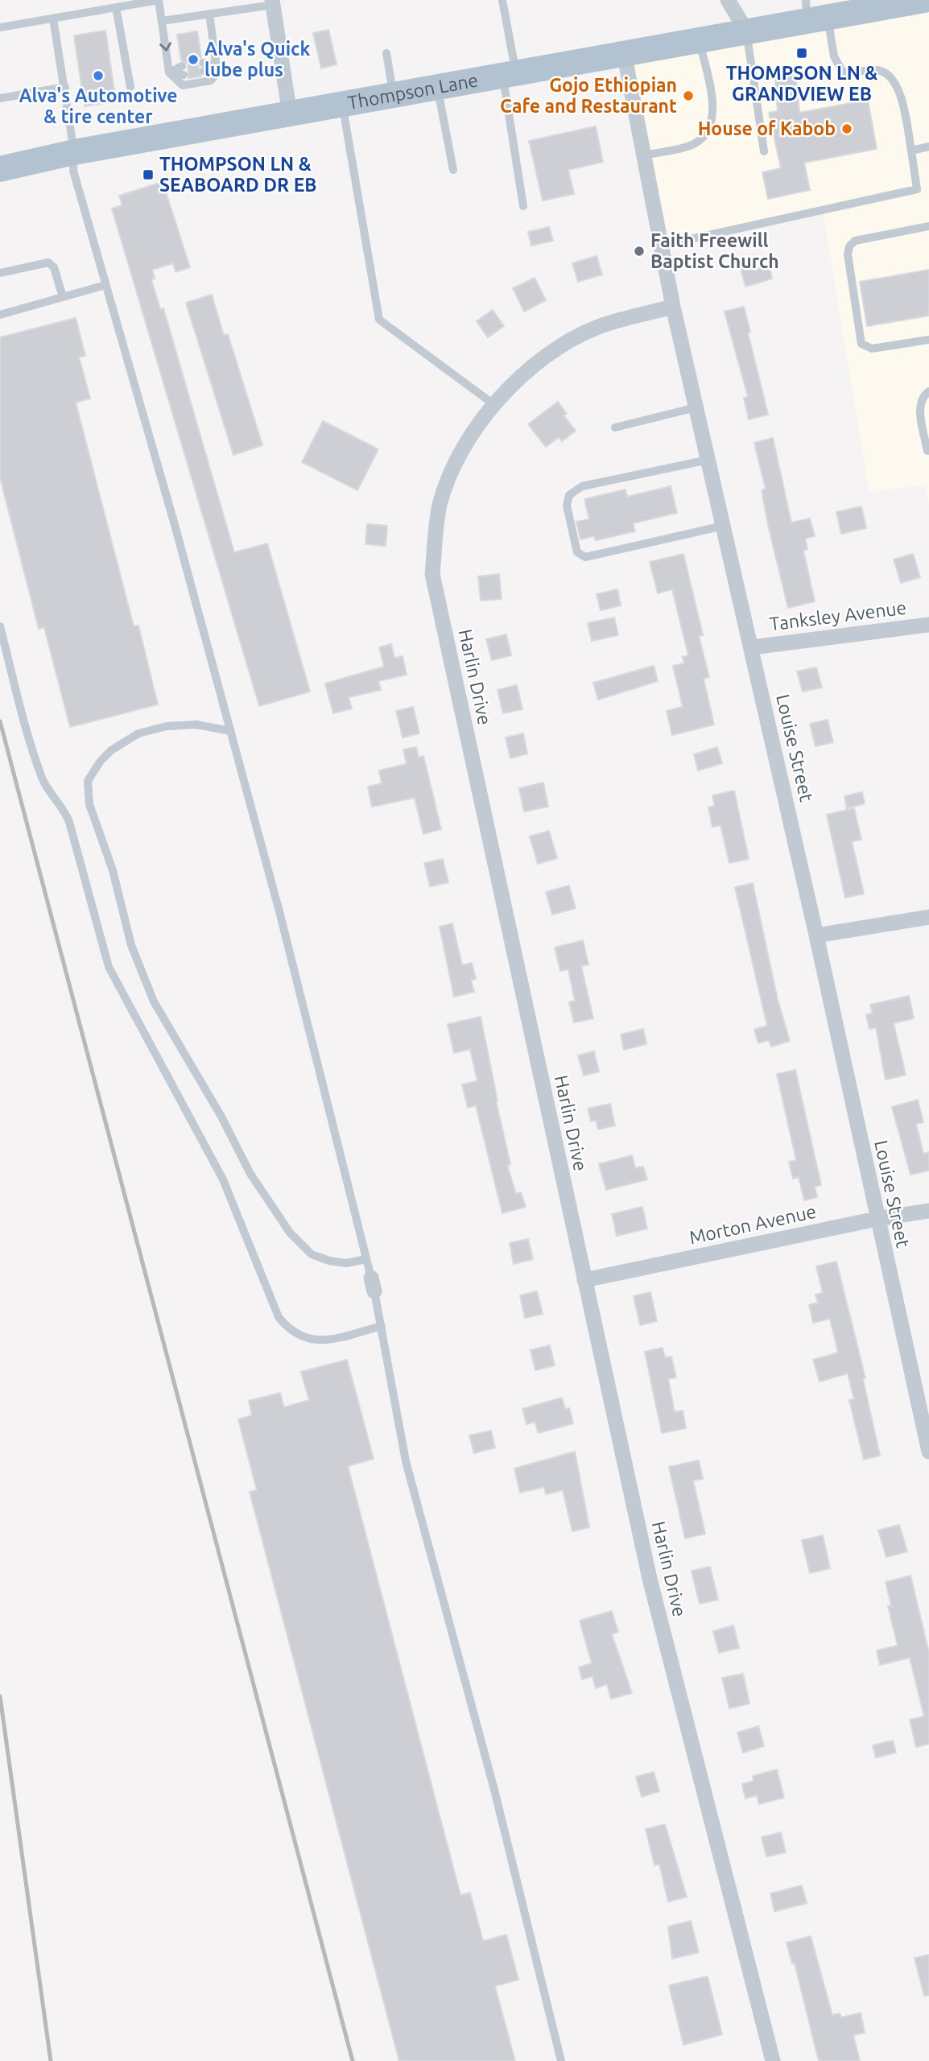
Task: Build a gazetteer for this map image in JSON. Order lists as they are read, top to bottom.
{
  "streets": {
    "main road": ["Thompson Lane"],
    "street": [
      "Tanksley Avenue",
      "Harlin Drive",
      "Louise Street",
      "Morton Avenue"
    ]
  },
  "crossings": [
    ["Thompson Lane", "Louise Street"],
    ["Tanksley Avenue", "Louise Street"],
    ["Harlin Drive", "Louise Street"],
    ["Harlin Drive", "Morton Avenue"],
    ["Louise Street", "Morton Avenue"]
  ],
  "places": {
    "transit": ["THOMPSON LN & GRANDVIEW EB", "THOMPSON LN & SEABOARD DR EB"],
    "other": [
      "Alva's Quick lube plus",
      "Alva's Automotive & tire center",
      "Gojo Ethiopian Cafe and Restaurant",
      "House of Kabob",
      "Faith Freewill Baptist Church"
    ]
  }
}
